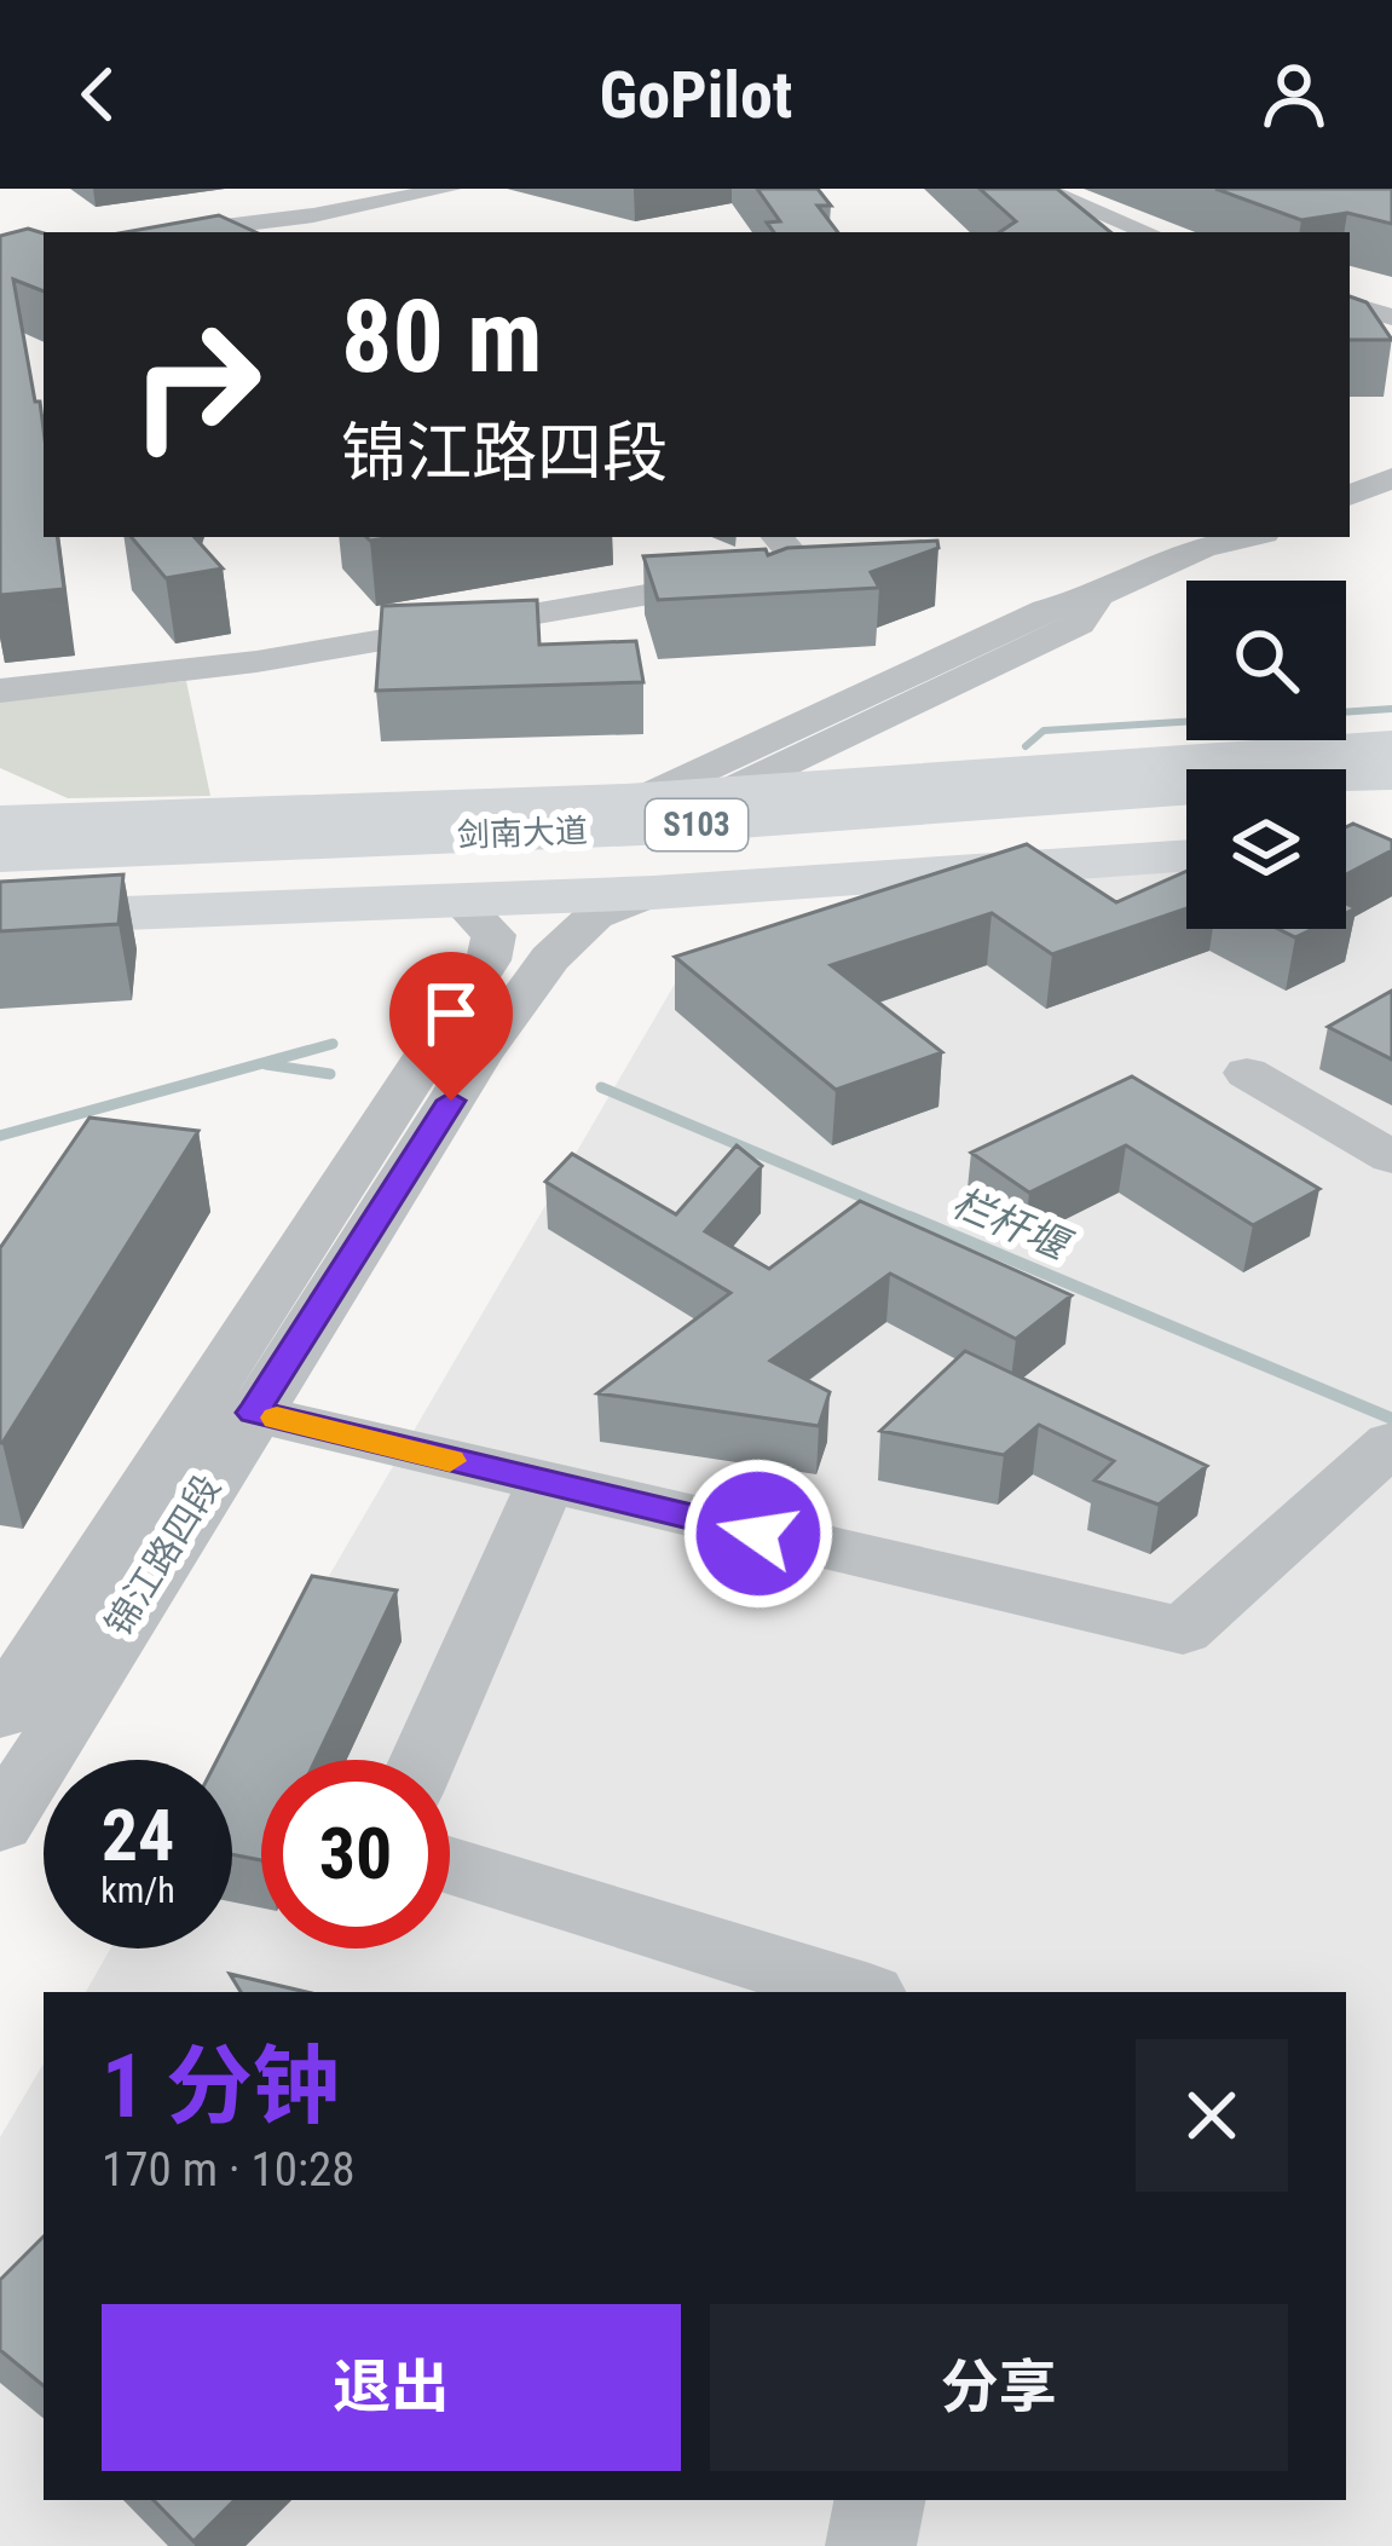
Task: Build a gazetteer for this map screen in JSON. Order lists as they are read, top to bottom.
{
  "streets": {
    "highway": ["S103", "剑南大道"],
    "street": ["锦江路四段"]
  },
  "water": ["栏杆堰"],
  "page": {
    "header": "GoPilot",
    "turn": ["80 m", "锦江路四段"],
    "speed": "24 km/h",
    "limit": "30",
    "heading": ["1 分钟", "170 m · 10:28"],
    "buttons": ["退出", "分享"]
  }
}
